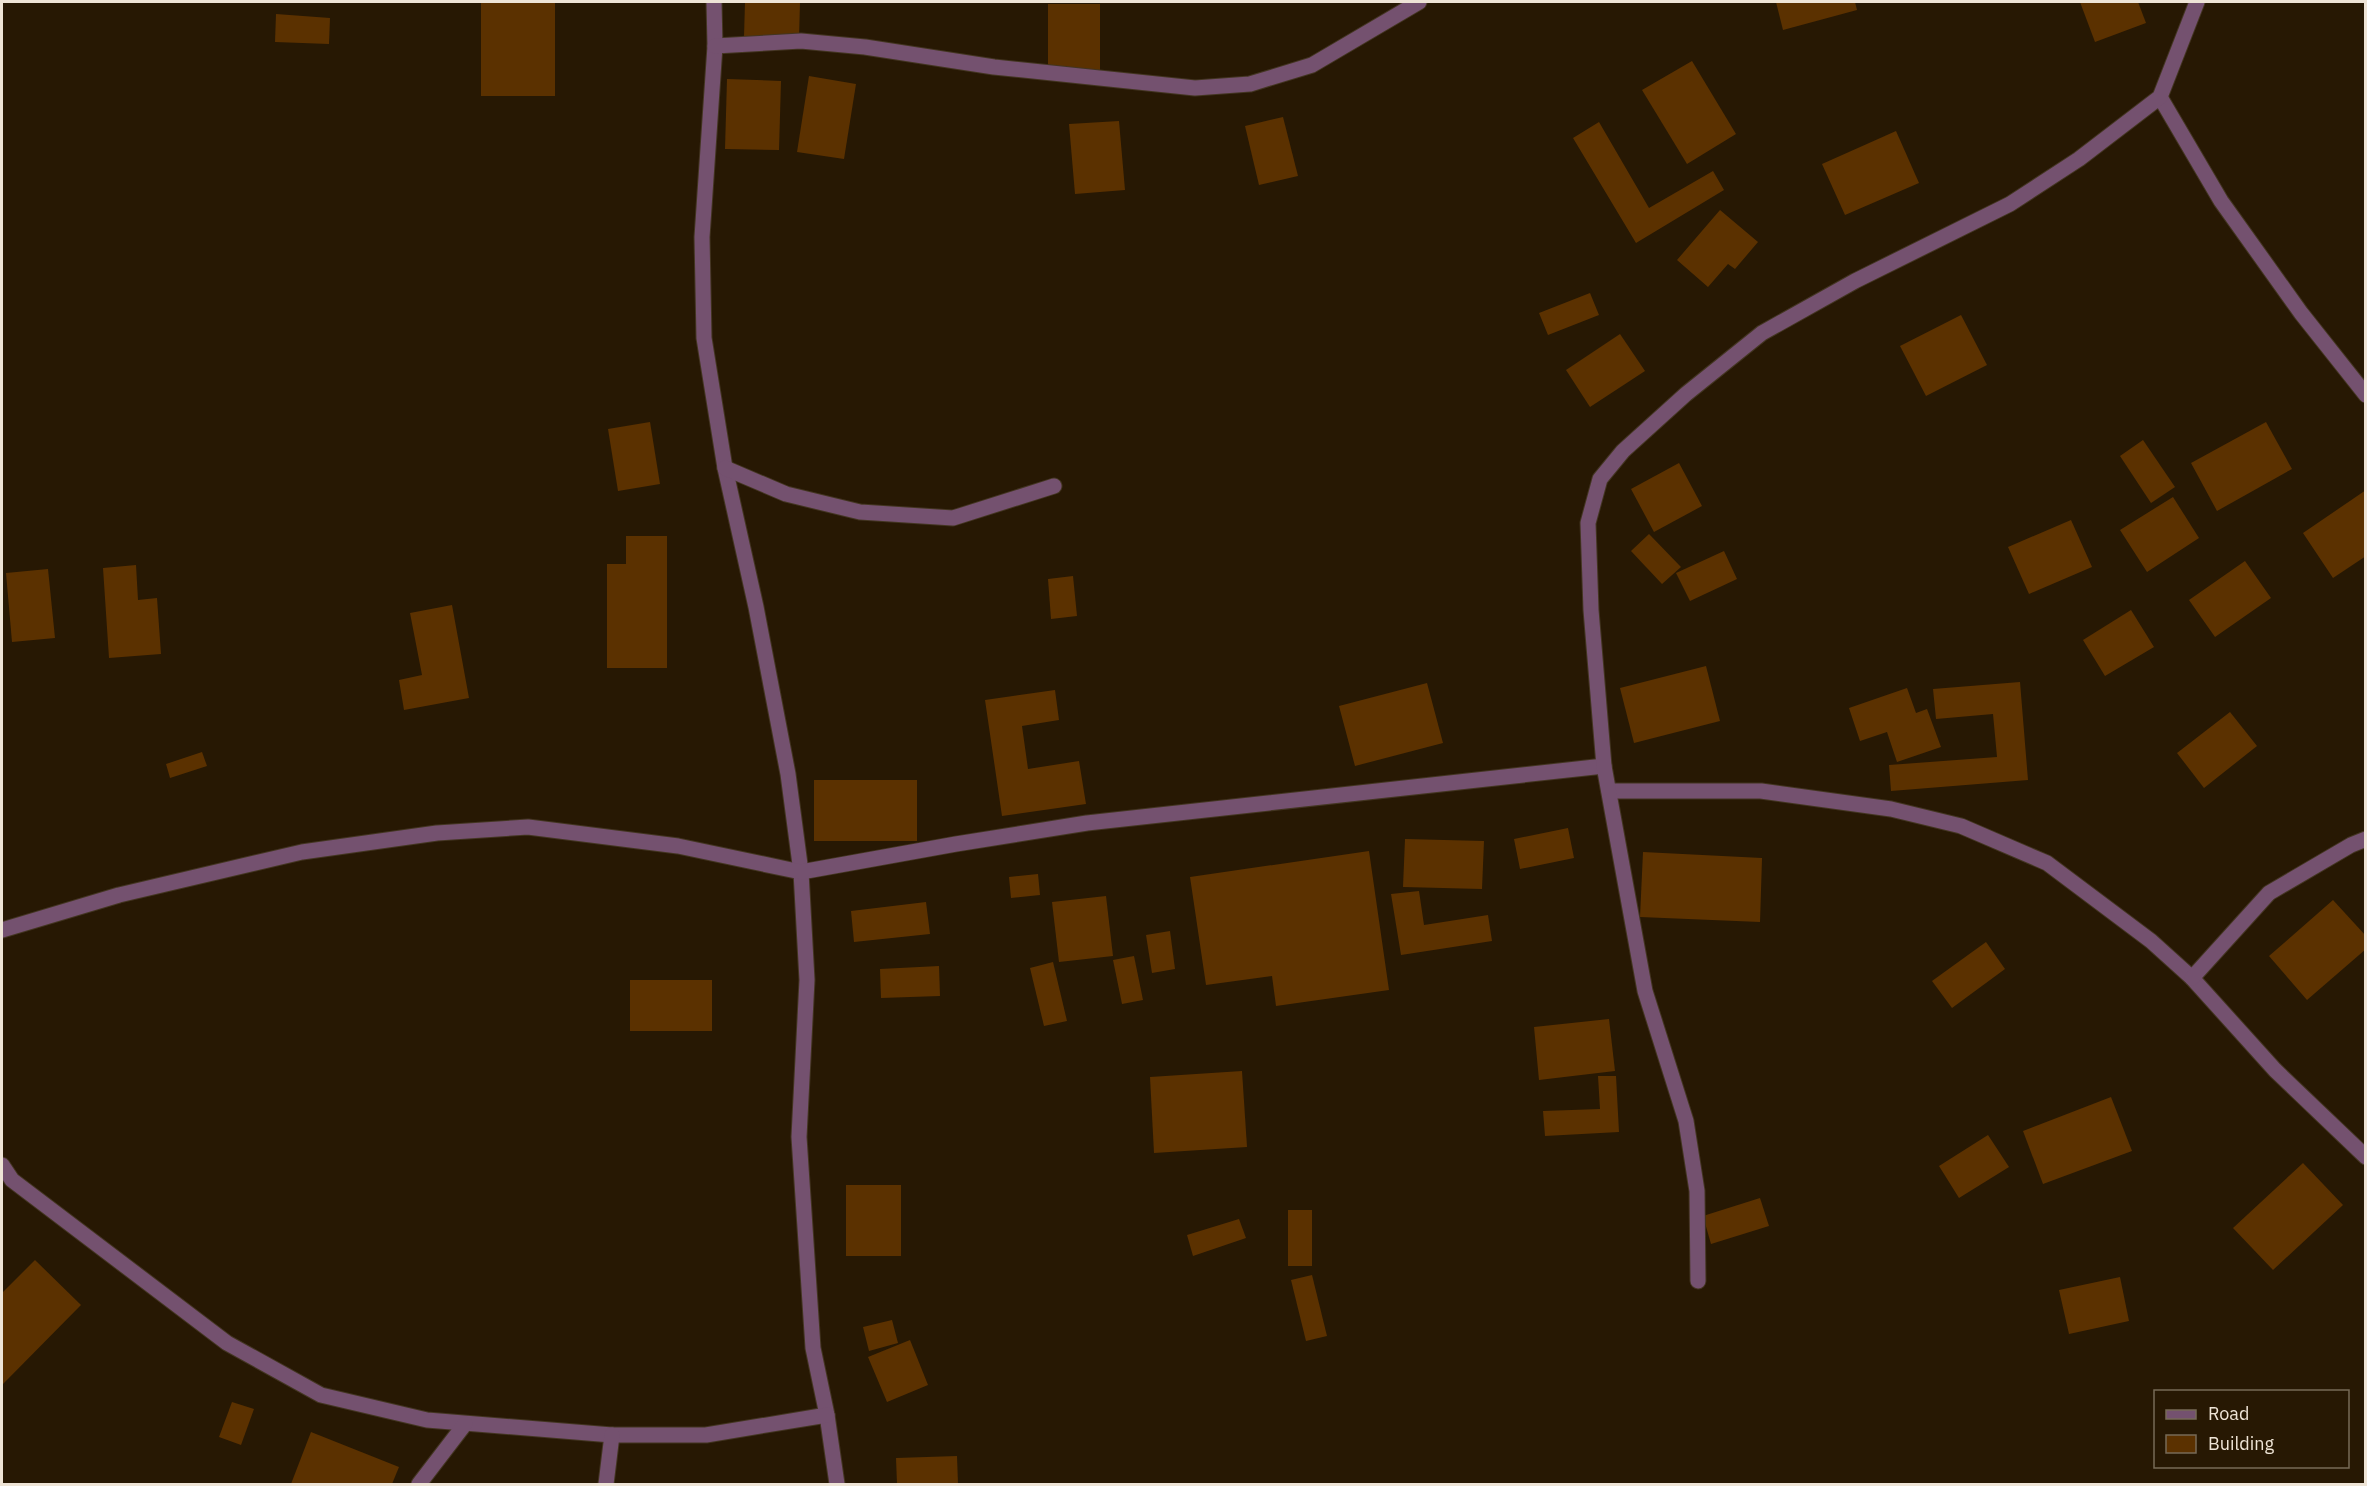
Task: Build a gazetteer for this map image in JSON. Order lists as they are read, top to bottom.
{
  "legend": ["Road", "Building"]
}
